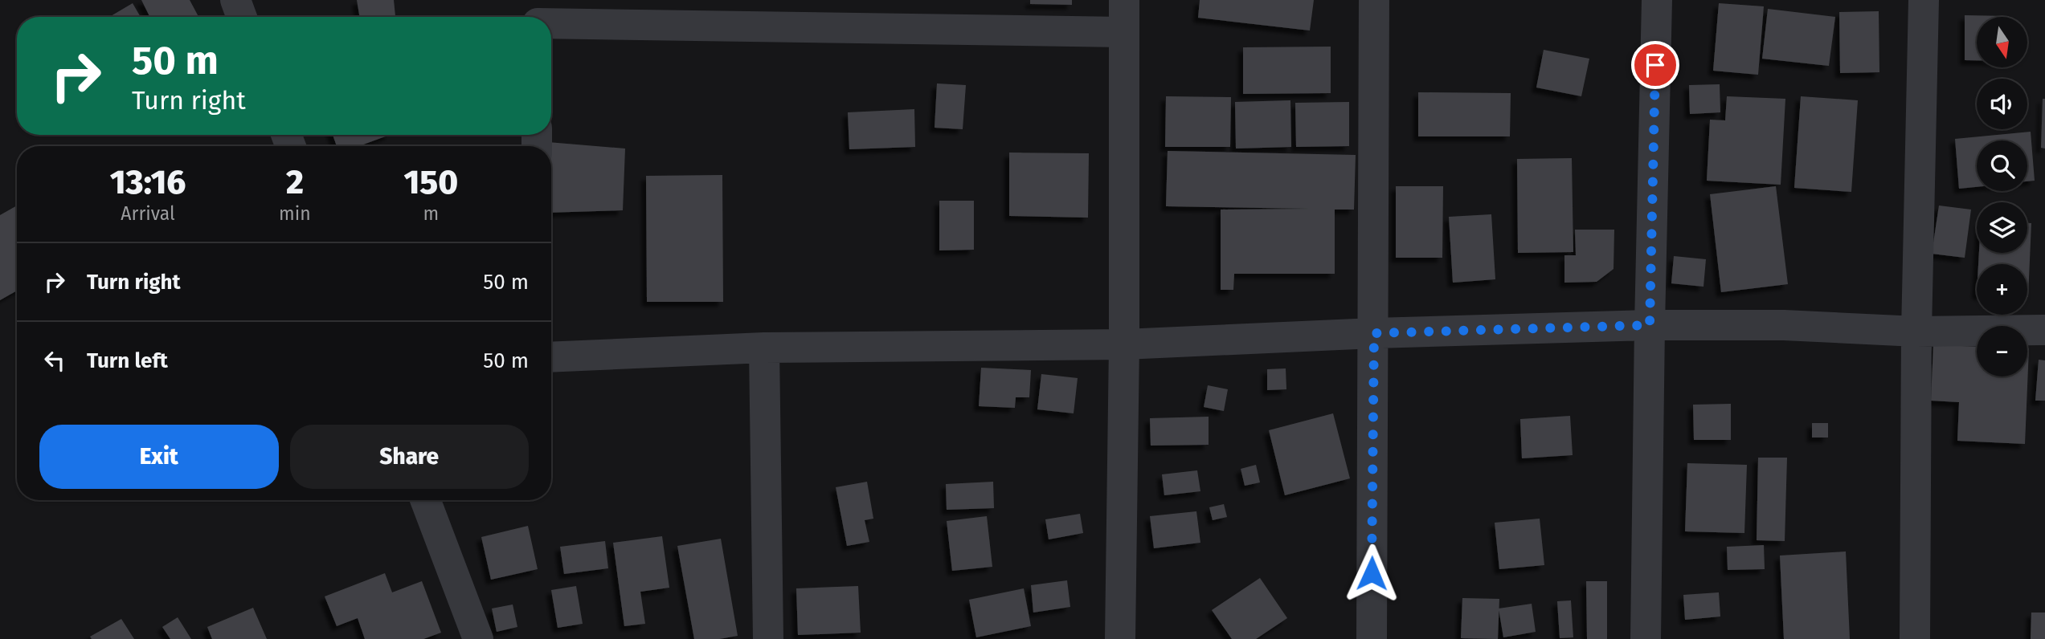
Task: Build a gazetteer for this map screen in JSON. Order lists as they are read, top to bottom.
{
  "north": "bottom",
  "page": {
    "map_buttons": ["+", "−"],
    "turn": ["50 m", "Turn right"],
    "eta": [
      "13:16",
      "Arrival",
      "2",
      "min",
      "150",
      "m"
    ],
    "list": [
      {
        "name": "Turn right",
        "value": "50 m"
      },
      {
        "name": "Turn left",
        "value": "50 m"
      }
    ],
    "buttons": ["Exit", "Share"]
  }
}
